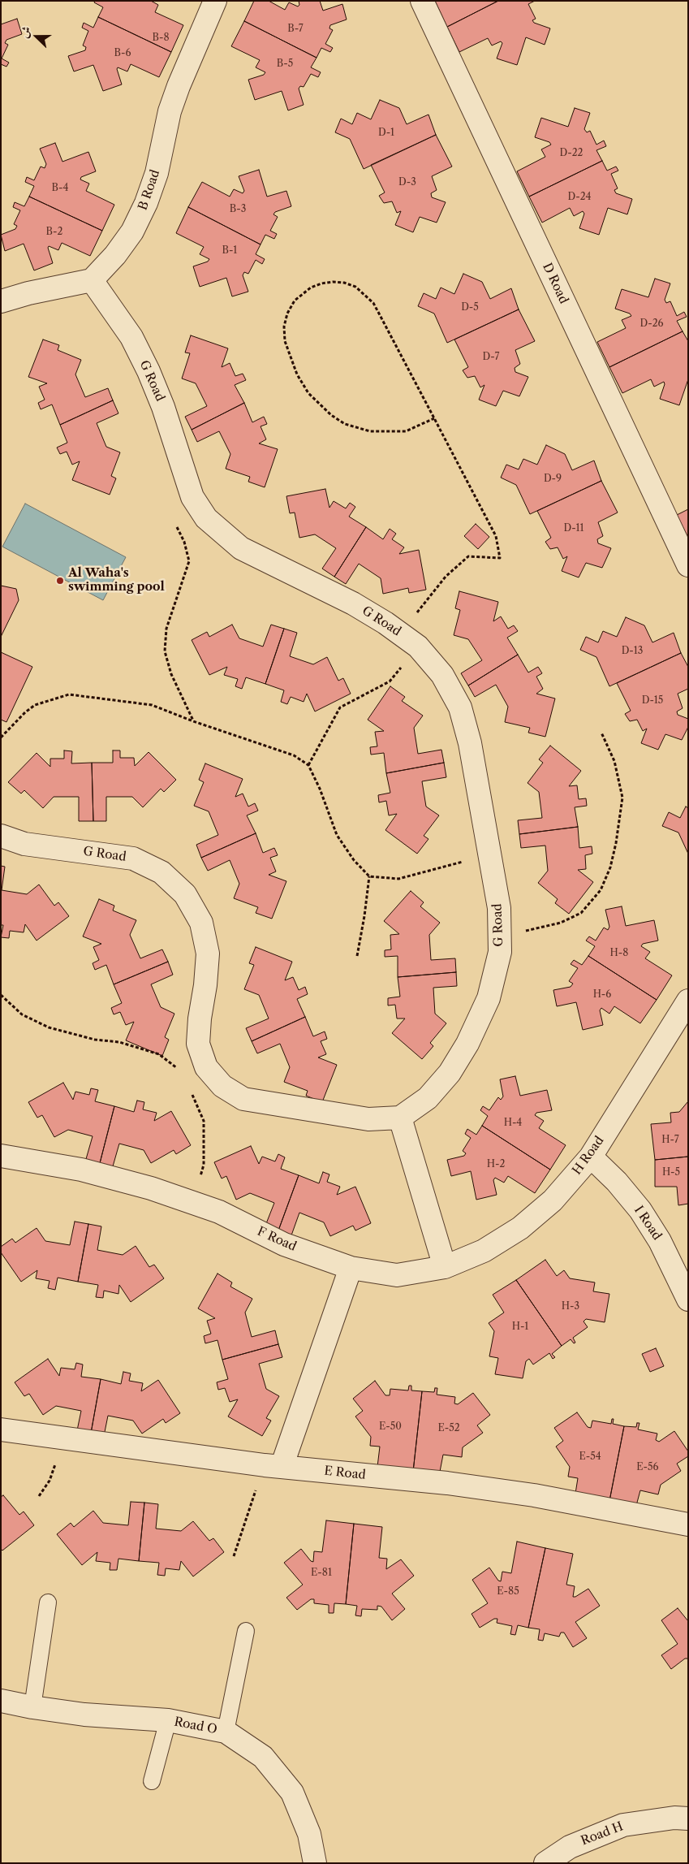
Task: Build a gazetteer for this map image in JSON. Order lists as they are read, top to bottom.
{
  "streets": {
    "street": [
      "B Road",
      "D Road",
      "G Road",
      "H Road",
      "I Road",
      "F Road",
      "E Road",
      "Road O",
      "Road H"
    ]
  },
  "crossings": [
    ["B Road", "G Road"],
    ["H Road", "I Road"],
    ["H Road", "F Road"]
  ],
  "places": ["Al Waha's swimming pool"],
  "house_numbers": [
    "B-7",
    "B-8",
    "B-6",
    "B-5",
    "D-1",
    "D-22",
    "D-3",
    "B-4",
    "D-24",
    "B-3",
    "B-2",
    "B-1",
    "D-5",
    "D-26",
    "D-7",
    "D-9",
    "D-11",
    "D-13",
    "D-15",
    "H-8",
    "H-6",
    "H-4",
    "H-7",
    "H-2",
    "H-5",
    "H-3",
    "H-1",
    "E-50",
    "E-52",
    "E-54",
    "E-56",
    "E-81",
    "E-85"
  ],
  "north": "left"
}
